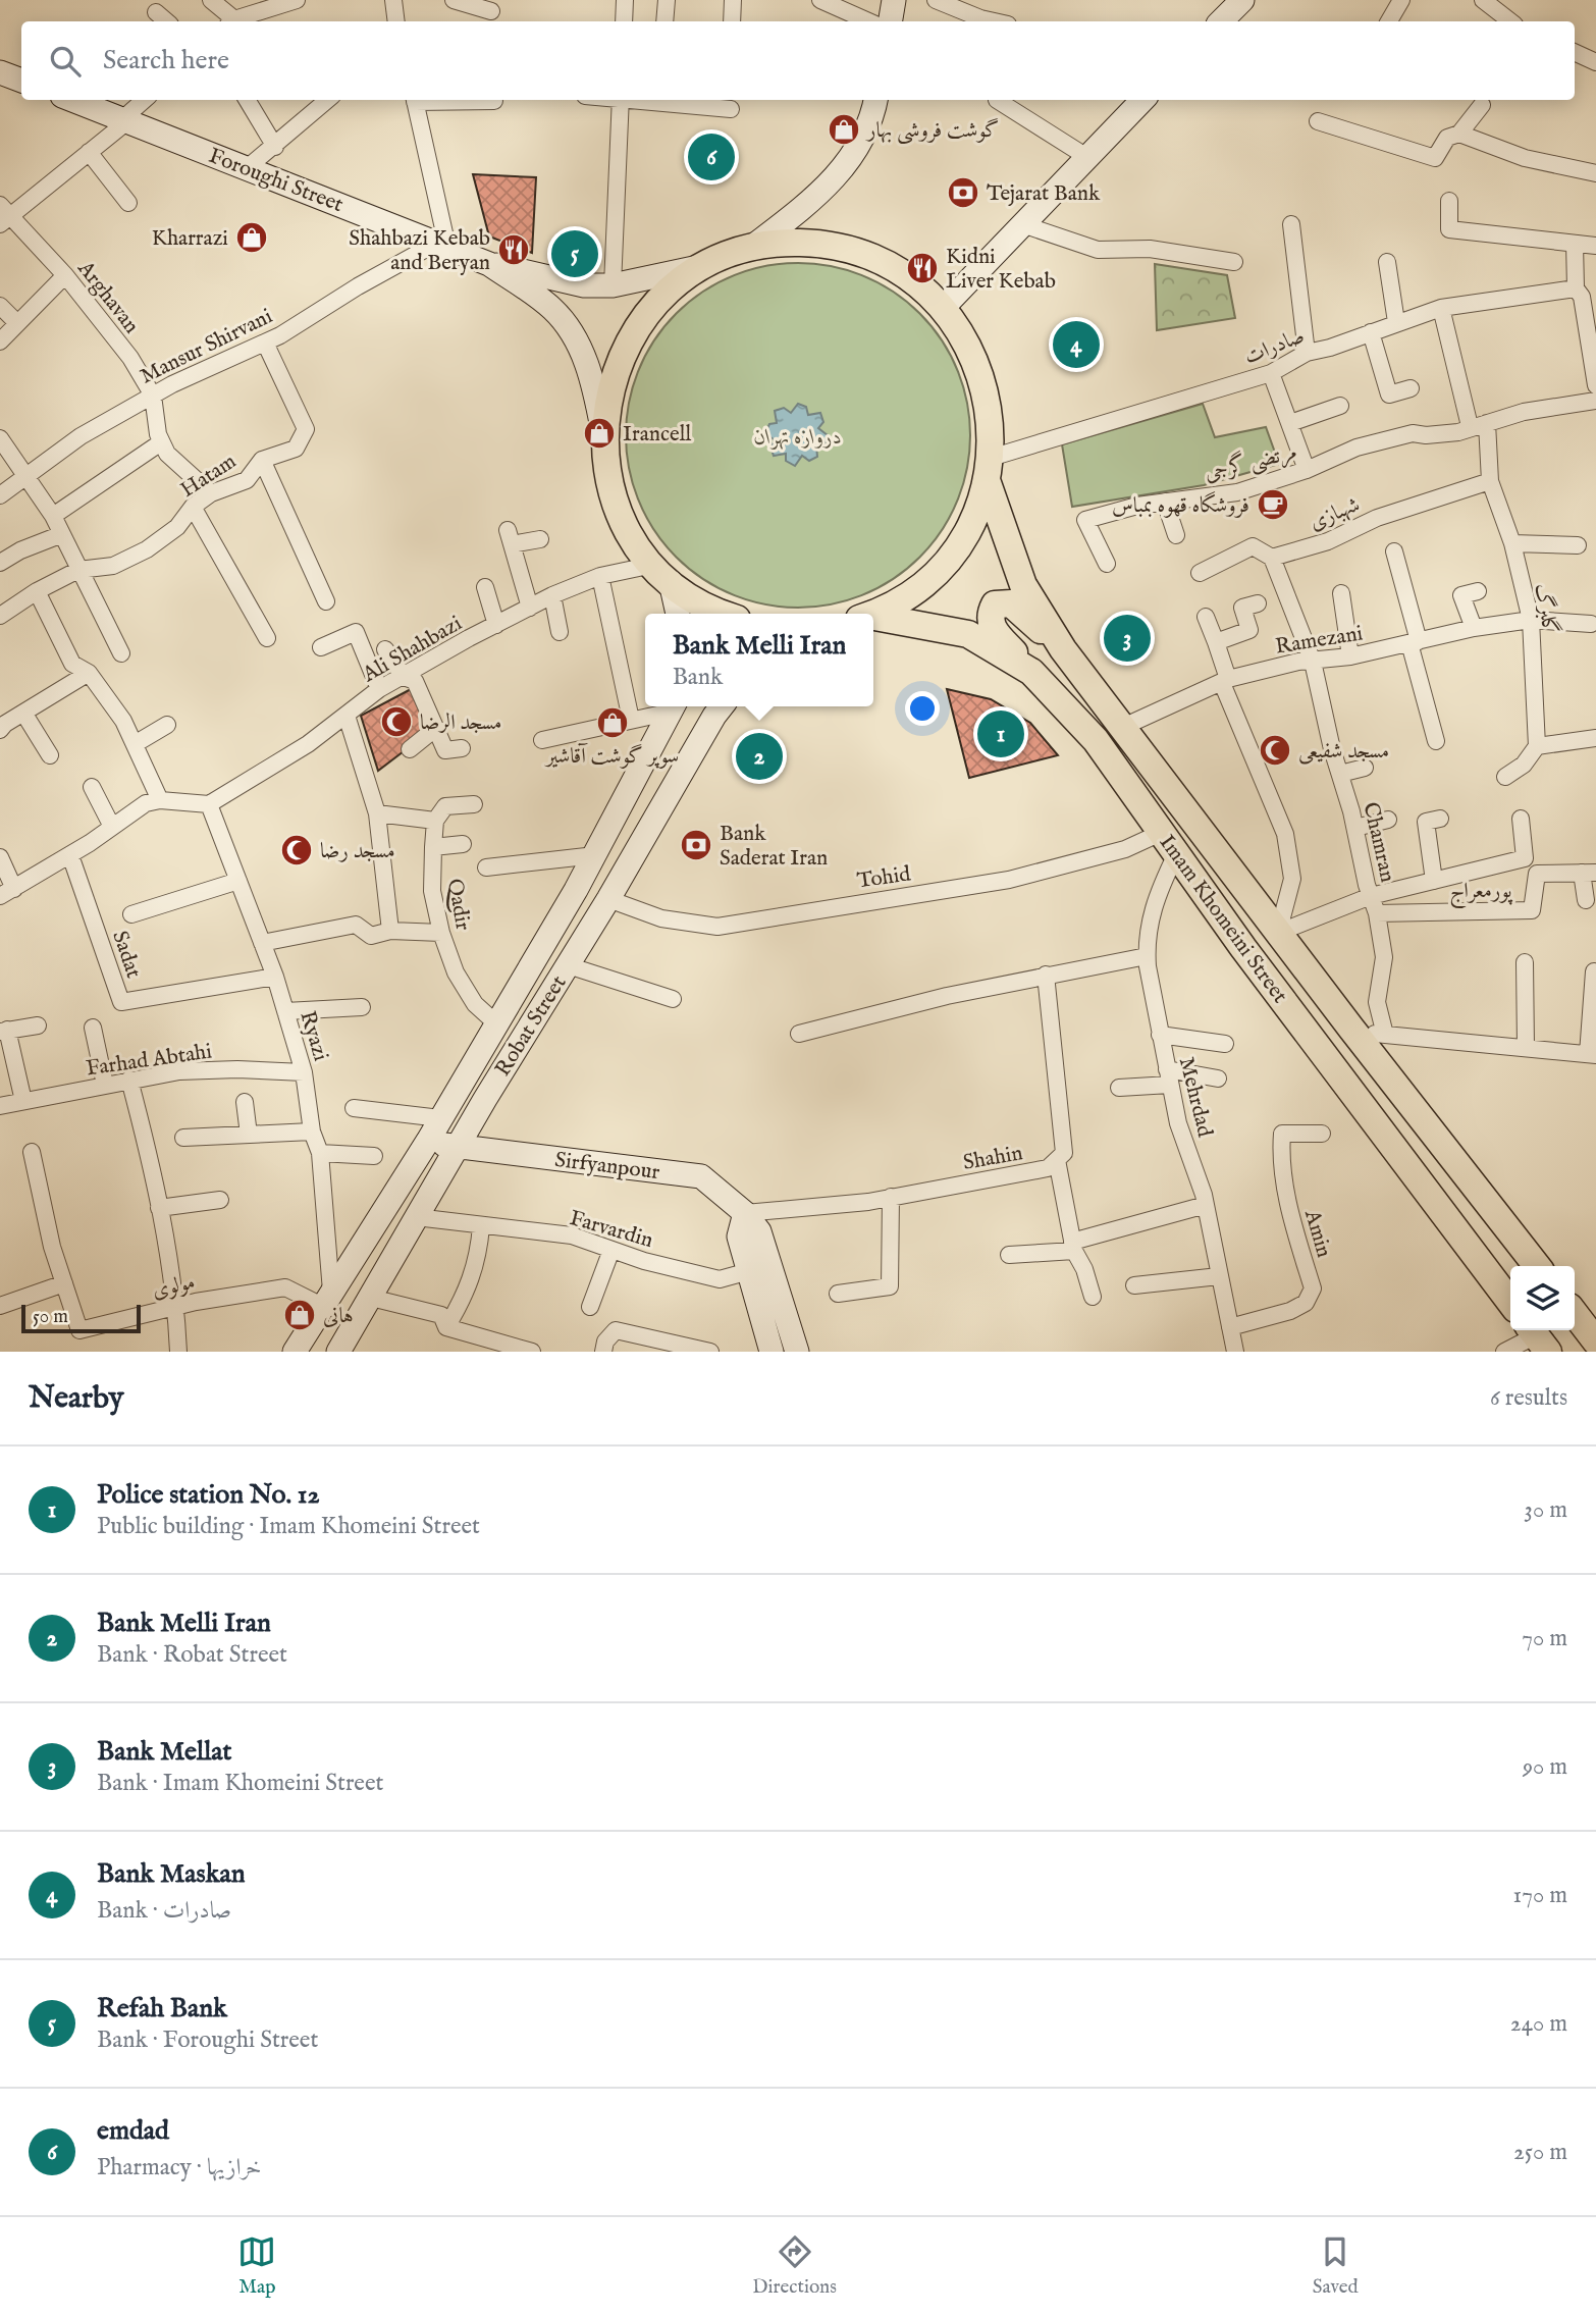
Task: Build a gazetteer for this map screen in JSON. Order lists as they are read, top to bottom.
{
  "streets": {
    "main road": [
      "Foroughi Street",
      "Imam Khomeini Street",
      "Robat Street",
      "Sirfyanpour"
    ],
    "street": [
      "Arghavan",
      "Mansur Shirvani",
      "صادرات",
      "مرتضی گرجی",
      "Hatam",
      "شهبازی",
      "گلبرگ",
      "Ramezani",
      "Ali Shahbazi",
      "Chamran",
      "Tohid",
      "پورمعراج",
      "Qadir",
      "Sadat",
      "Ryazi",
      "Farhad Abtahi",
      "Mehrdad",
      "Shahin",
      "Farvardin",
      "Amin",
      "مولوی"
    ]
  },
  "crossings": [
    ["Foroughi Street", "Mansur Shirvani"],
    ["Arghavan", "Mansur Shirvani"],
    ["Arghavan", "Hatam"],
    ["Mansur Shirvani", "Hatam"],
    ["صادرات", "Imam Khomeini Street"],
    ["مرتضی گرجی", "گلبرگ"],
    ["شهبازی", "گلبرگ"],
    ["شهبازی", "Chamran"],
    ["گلبرگ", "Ramezani"],
    ["Ramezani", "Chamran"],
    ["Ramezani", "Imam Khomeini Street"],
    ["Ali Shahbazi", "Ryazi"],
    ["Chamran", "پورمعراج"],
    ["Tohid", "Imam Khomeini Street"],
    ["Tohid", "Robat Street"],
    ["Tohid", "Mehrdad"],
    ["Qadir", "Robat Street"],
    ["Imam Khomeini Street", "Mehrdad"],
    ["Sadat", "Ryazi"],
    ["Robat Street", "Ryazi"],
    ["Robat Street", "Sirfyanpour"],
    ["Robat Street", "Farvardin"],
    ["Robat Street", "مولوی"],
    ["Ryazi", "Farhad Abtahi"],
    ["Ryazi", "مولوی"],
    ["Mehrdad", "Amin"],
    ["Shahin", "Sirfyanpour"]
  ],
  "parks": ["دروازه تهران"],
  "places": {
    "shop": [
      "گوشت فروشی بهار",
      "Kharrazi",
      "Irancell",
      "سوپر گوشت آقاشیر",
      "هانی"
    ],
    "bank": ["Tejarat Bank", "Bank Saderat Iran"],
    "restaurant": ["Shahbazi Kebab and Beryan", "Kidni Liver Kebab"],
    "cafe": ["فروشگاه قهوه بمباس"],
    "mosque": ["مسجد الرضا", "مسجد شفیعی", "مسجد رضا"]
  },
  "scale_bar": "50 m",
  "page": {
    "search": "Search here",
    "pins": [
      "6",
      "5",
      "4",
      "3",
      "1",
      "2"
    ],
    "popup": ["Bank Melli Iran", "Bank"],
    "scale": "50 m",
    "heading": ["Nearby", "6 results"],
    "list": [
      {
        "mark": "1",
        "name": "Police station No. 12",
        "note": "Public building · Imam Khomeini Street",
        "value": "30 m"
      },
      {
        "mark": "2",
        "name": "Bank Melli Iran",
        "note": "Bank · Robat Street",
        "value": "70 m"
      },
      {
        "mark": "3",
        "name": "Bank Mellat",
        "note": "Bank · Imam Khomeini Street",
        "value": "90 m"
      },
      {
        "mark": "4",
        "name": "Bank Maskan",
        "note": "Bank · صادرات",
        "value": "170 m"
      },
      {
        "mark": "5",
        "name": "Refah Bank",
        "note": "Bank · Foroughi Street",
        "value": "240 m"
      },
      {
        "mark": "6",
        "name": "emdad",
        "note": "Pharmacy · خرازیها",
        "value": "250 m"
      }
    ],
    "nav": ["Map", "Directions", "Saved"]
  }
}
